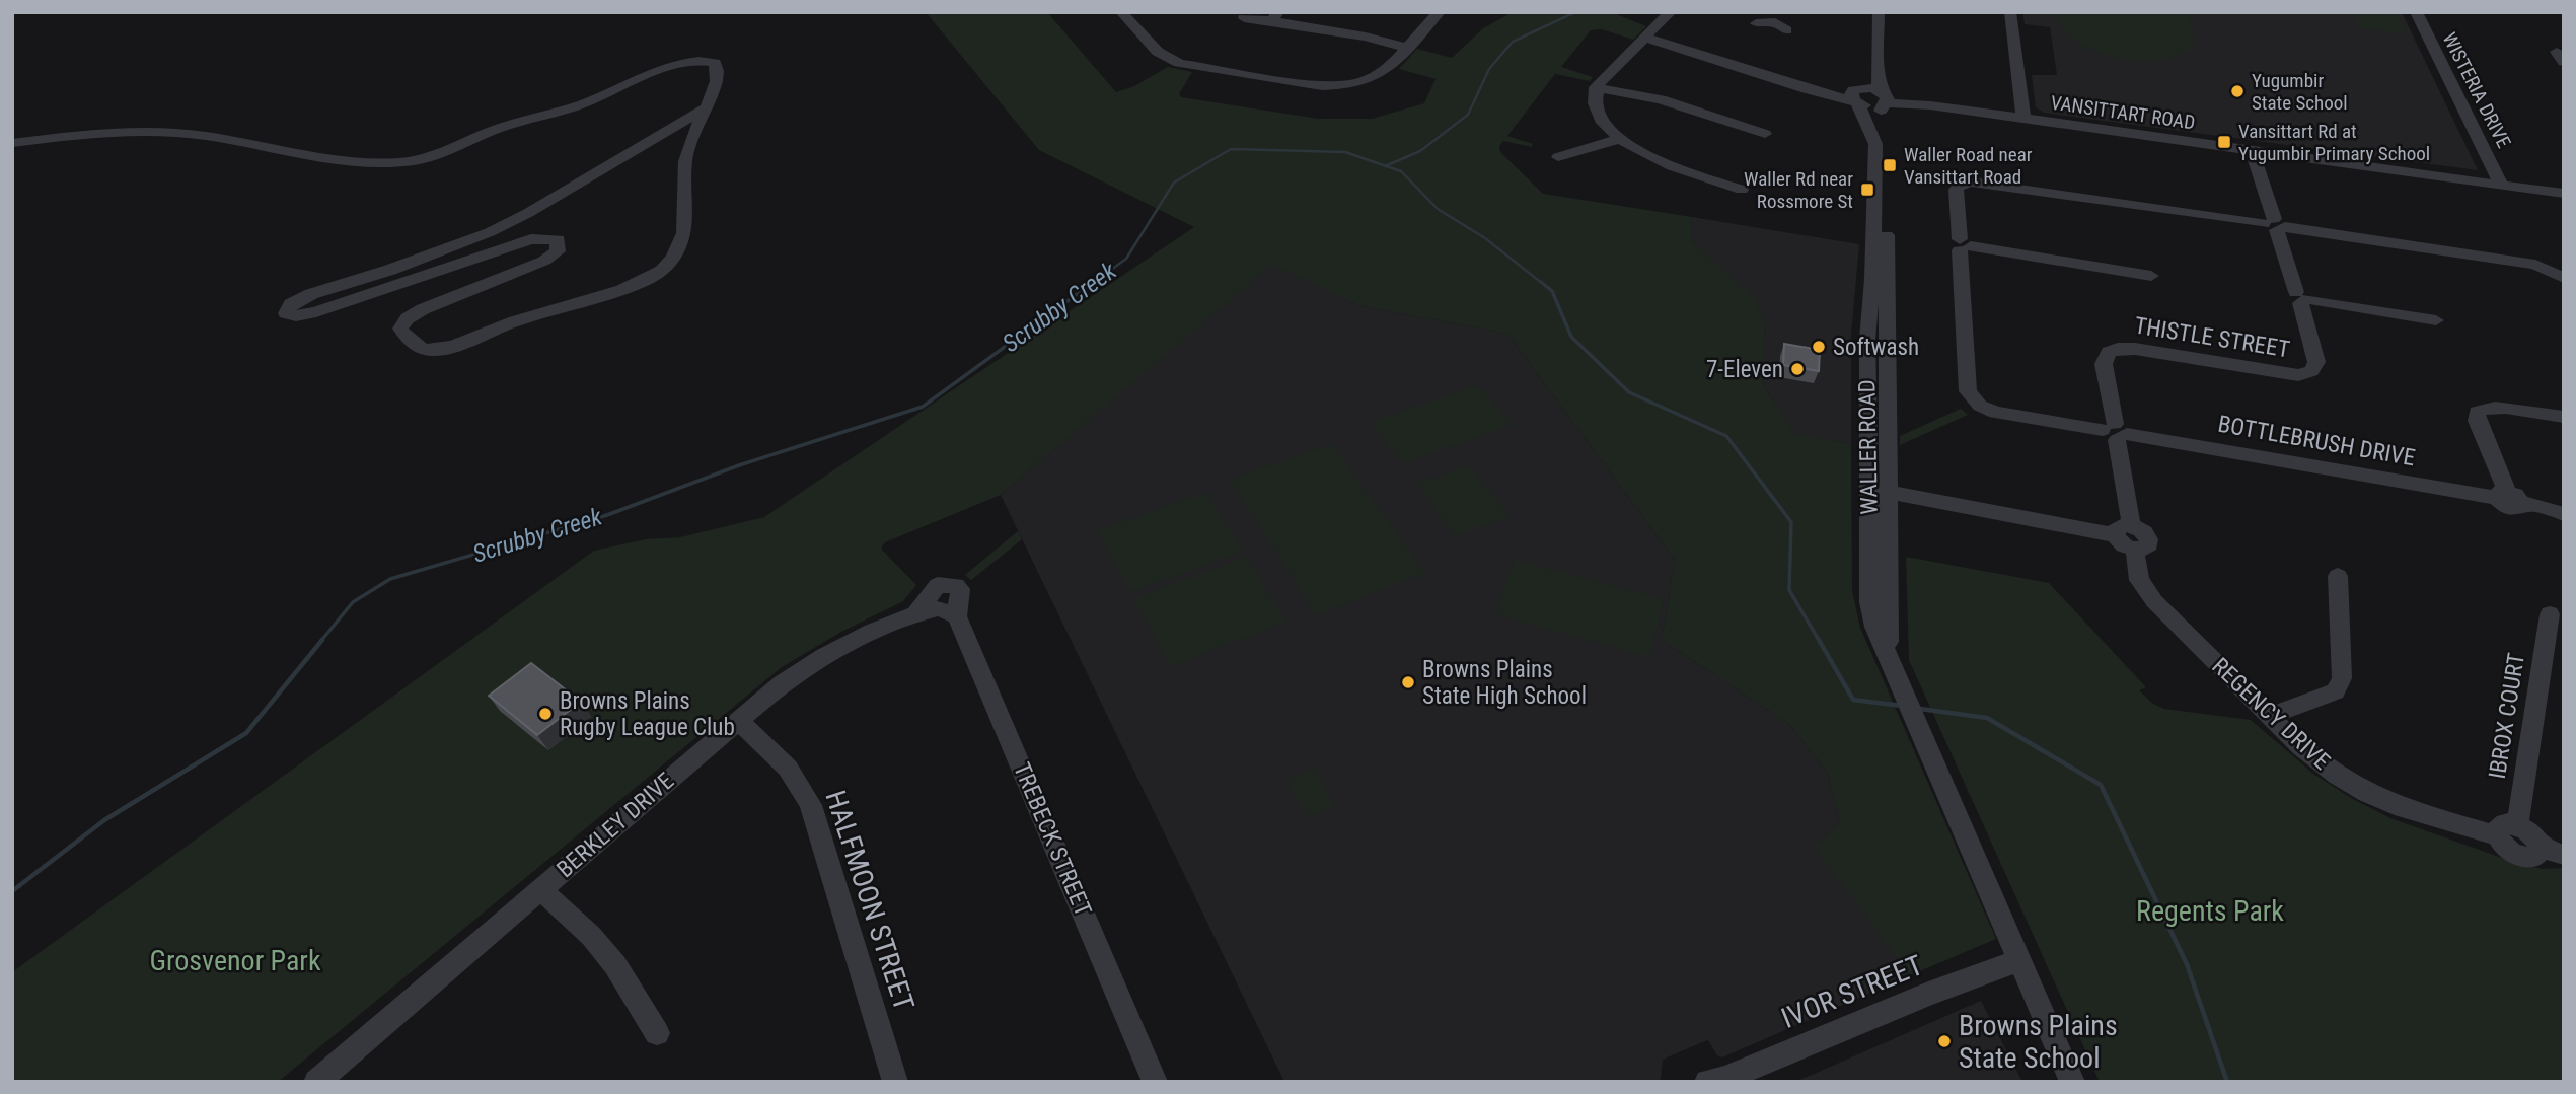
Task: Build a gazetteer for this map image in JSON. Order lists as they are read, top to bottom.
{
  "streets": {
    "street": [
      "WISTERIA DRIVE",
      "VANSITTART ROAD",
      "THISTLE STREET",
      "BOTTLEBRUSH DRIVE",
      "WALLER ROAD",
      "REGENCY DRIVE",
      "IBROX COURT",
      "BERKLEY DRIVE",
      "TREBECK STREET",
      "HALFMOON STREET",
      "IVOR STREET"
    ]
  },
  "crossings": [
    ["WISTERIA DRIVE", "VANSITTART ROAD"],
    ["VANSITTART ROAD", "THISTLE STREET"],
    ["VANSITTART ROAD", "WALLER ROAD"],
    ["THISTLE STREET", "BOTTLEBRUSH DRIVE"],
    ["THISTLE STREET", "REGENCY DRIVE"],
    ["WALLER ROAD", "IVOR STREET"],
    ["REGENCY DRIVE", "IBROX COURT"],
    ["BERKLEY DRIVE", "TREBECK STREET"],
    ["BERKLEY DRIVE", "HALFMOON STREET"]
  ],
  "water": ["Scrubby Creek"],
  "parks": ["Regents Park", "Grosvenor Park"],
  "places": {
    "other": [
      "Yugumbir State School",
      "Softwash",
      "7-Eleven",
      "Browns Plains State High School",
      "Browns Plains Rugby League Club",
      "Browns Plains State School"
    ],
    "transit": ["Vansittart Rd at Yugumbir Primary School", "Waller Road near Vansittart Road", "Waller Rd near Rossmore St"]
  }
}
